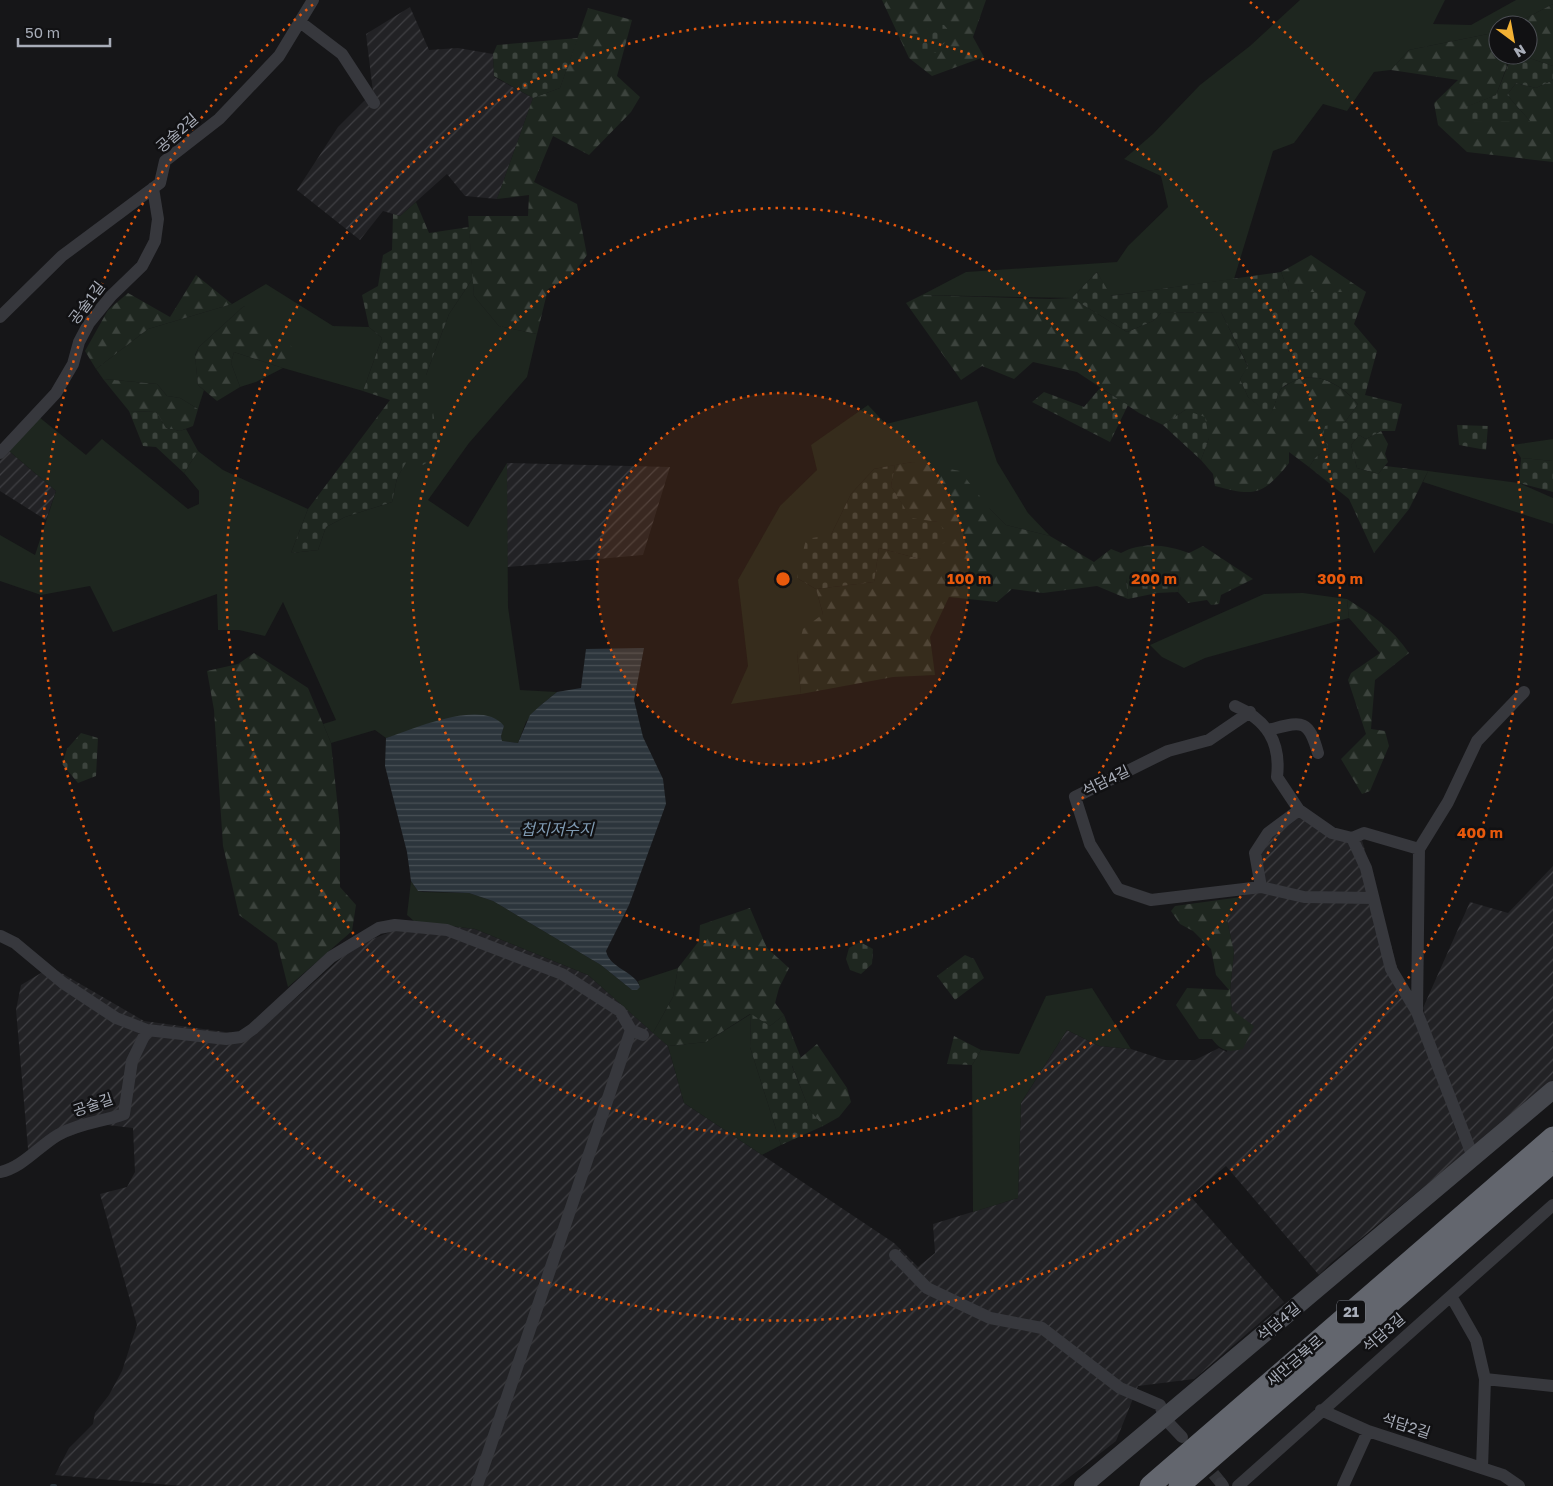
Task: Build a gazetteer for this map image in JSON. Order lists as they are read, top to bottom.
{
  "streets": {
    "highway": ["21", "새만금북로"],
    "street": [
      "공술2길",
      "공술1길",
      "석담4길",
      "공술길",
      "석담3길",
      "석담2길"
    ]
  },
  "crossings": [
    ["공술2길", "공술1길"],
    ["21", "새만금북로"],
    ["석담3길", "석담2길"]
  ],
  "water": ["첩지저수지"],
  "scale_bar": "50 m",
  "north": "bottom right",
  "rings": [
    "100 m",
    "200 m",
    "300 m",
    "400 m"
  ]
}
